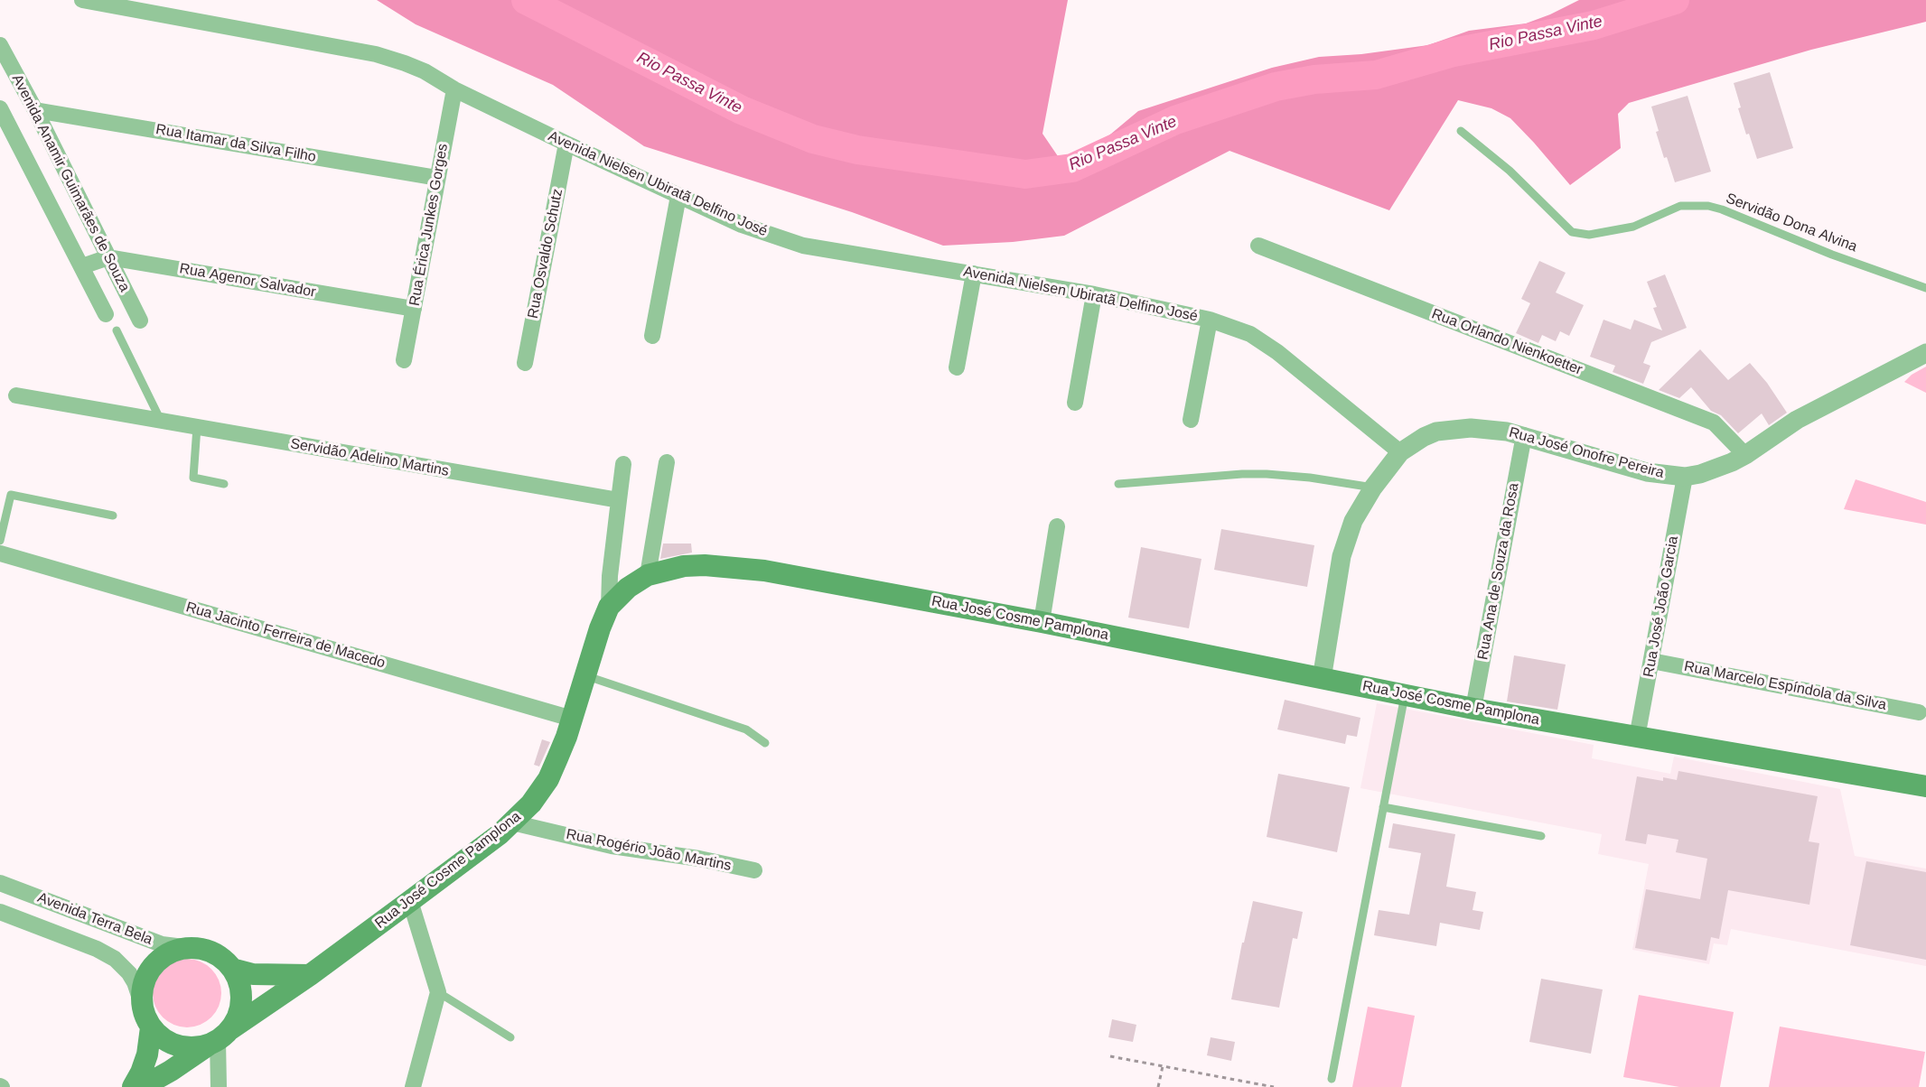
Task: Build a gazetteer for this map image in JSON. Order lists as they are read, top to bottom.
{
  "streets": {
    "main road": ["Rua José Cosme Pamplona"],
    "street": [
      "Rua Itamar da Silva Filho",
      "Avenida Anamir Guimarães de Souza",
      "Avenida Nielsen Ubiratã Delfino José",
      "Rua Érica Junkes Gorges",
      "Rua Osvaldo Schutz",
      "Rua Agenor Salvador",
      "Rua Orlando Nienkoetter",
      "Rua José Onofre Pereira",
      "Servidão Adelino Martins",
      "Rua Ana de Souza da Rosa",
      "Rua José João Garcia",
      "Rua Jacinto Ferreira de Macedo",
      "Rua Marcelo Espíndola da Silva",
      "Rua Rogério João Martins",
      "Avenida Terra Bela"
    ],
    "lane": ["Servidão Dona Alvina"]
  },
  "crossings": [
    ["Rua Itamar da Silva Filho", "Avenida Anamir Guimarães de Souza"],
    ["Rua Itamar da Silva Filho", "Rua Érica Junkes Gorges"],
    ["Avenida Anamir Guimarães de Souza", "Rua Agenor Salvador"],
    ["Avenida Nielsen Ubiratã Delfino José", "Rua Érica Junkes Gorges"],
    ["Avenida Nielsen Ubiratã Delfino José", "Rua Osvaldo Schutz"],
    ["Avenida Nielsen Ubiratã Delfino José", "Rua José Onofre Pereira"],
    ["Rua Érica Junkes Gorges", "Rua Agenor Salvador"],
    ["Rua Orlando Nienkoetter", "Rua José Onofre Pereira"],
    ["Rua José Onofre Pereira", "Rua Ana de Souza da Rosa"],
    ["Rua José Onofre Pereira", "Rua José João Garcia"],
    ["Rua José Onofre Pereira", "Rua José Cosme Pamplona"],
    ["Rua Ana de Souza da Rosa", "Rua José Cosme Pamplona"],
    ["Rua José João Garcia", "Rua José Cosme Pamplona"],
    ["Rua José João Garcia", "Rua Marcelo Espíndola da Silva"],
    ["Rua José Cosme Pamplona", "Rua Jacinto Ferreira de Macedo"],
    ["Rua José Cosme Pamplona", "Rua Rogério João Martins"],
    ["Rua José Cosme Pamplona", "Avenida Terra Bela"]
  ],
  "water": ["Rio Passa Vinte"]
}
